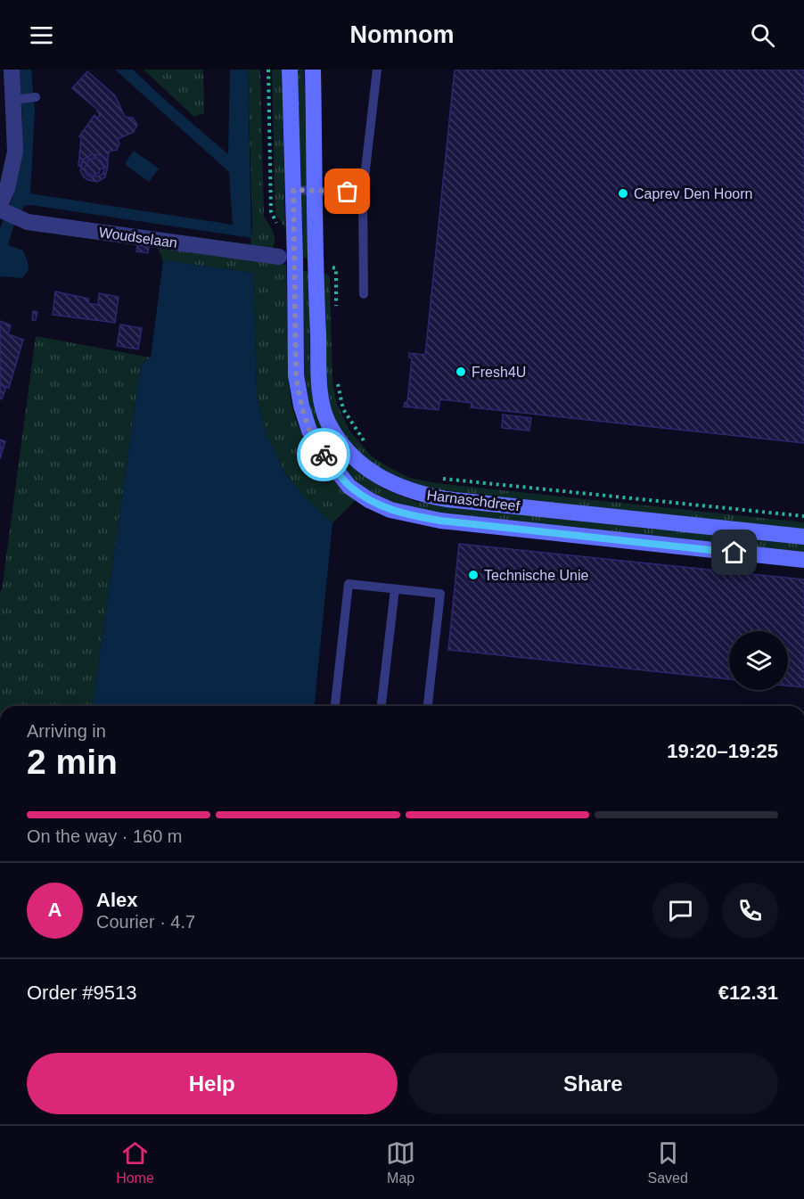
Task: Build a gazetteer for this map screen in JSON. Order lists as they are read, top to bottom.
{
  "streets": {
    "street": ["Woudselaan", "Harnaschdreef"]
  },
  "places": ["Caprev Den Hoorn", "Fresh4U", "Technische Unie"],
  "page": {
    "header": "Nomnom",
    "heading": ["2 min", "Arriving in", "19:20–19:25"],
    "panel": [
      "Alex",
      "Courier · 4.7",
      "Order #9513",
      "€12.31"
    ],
    "bar": "On the way · 160 m",
    "round": "A",
    "buttons": ["Help", "Share"],
    "tabs": ["Home", "Map", "Saved"]
  }
}
